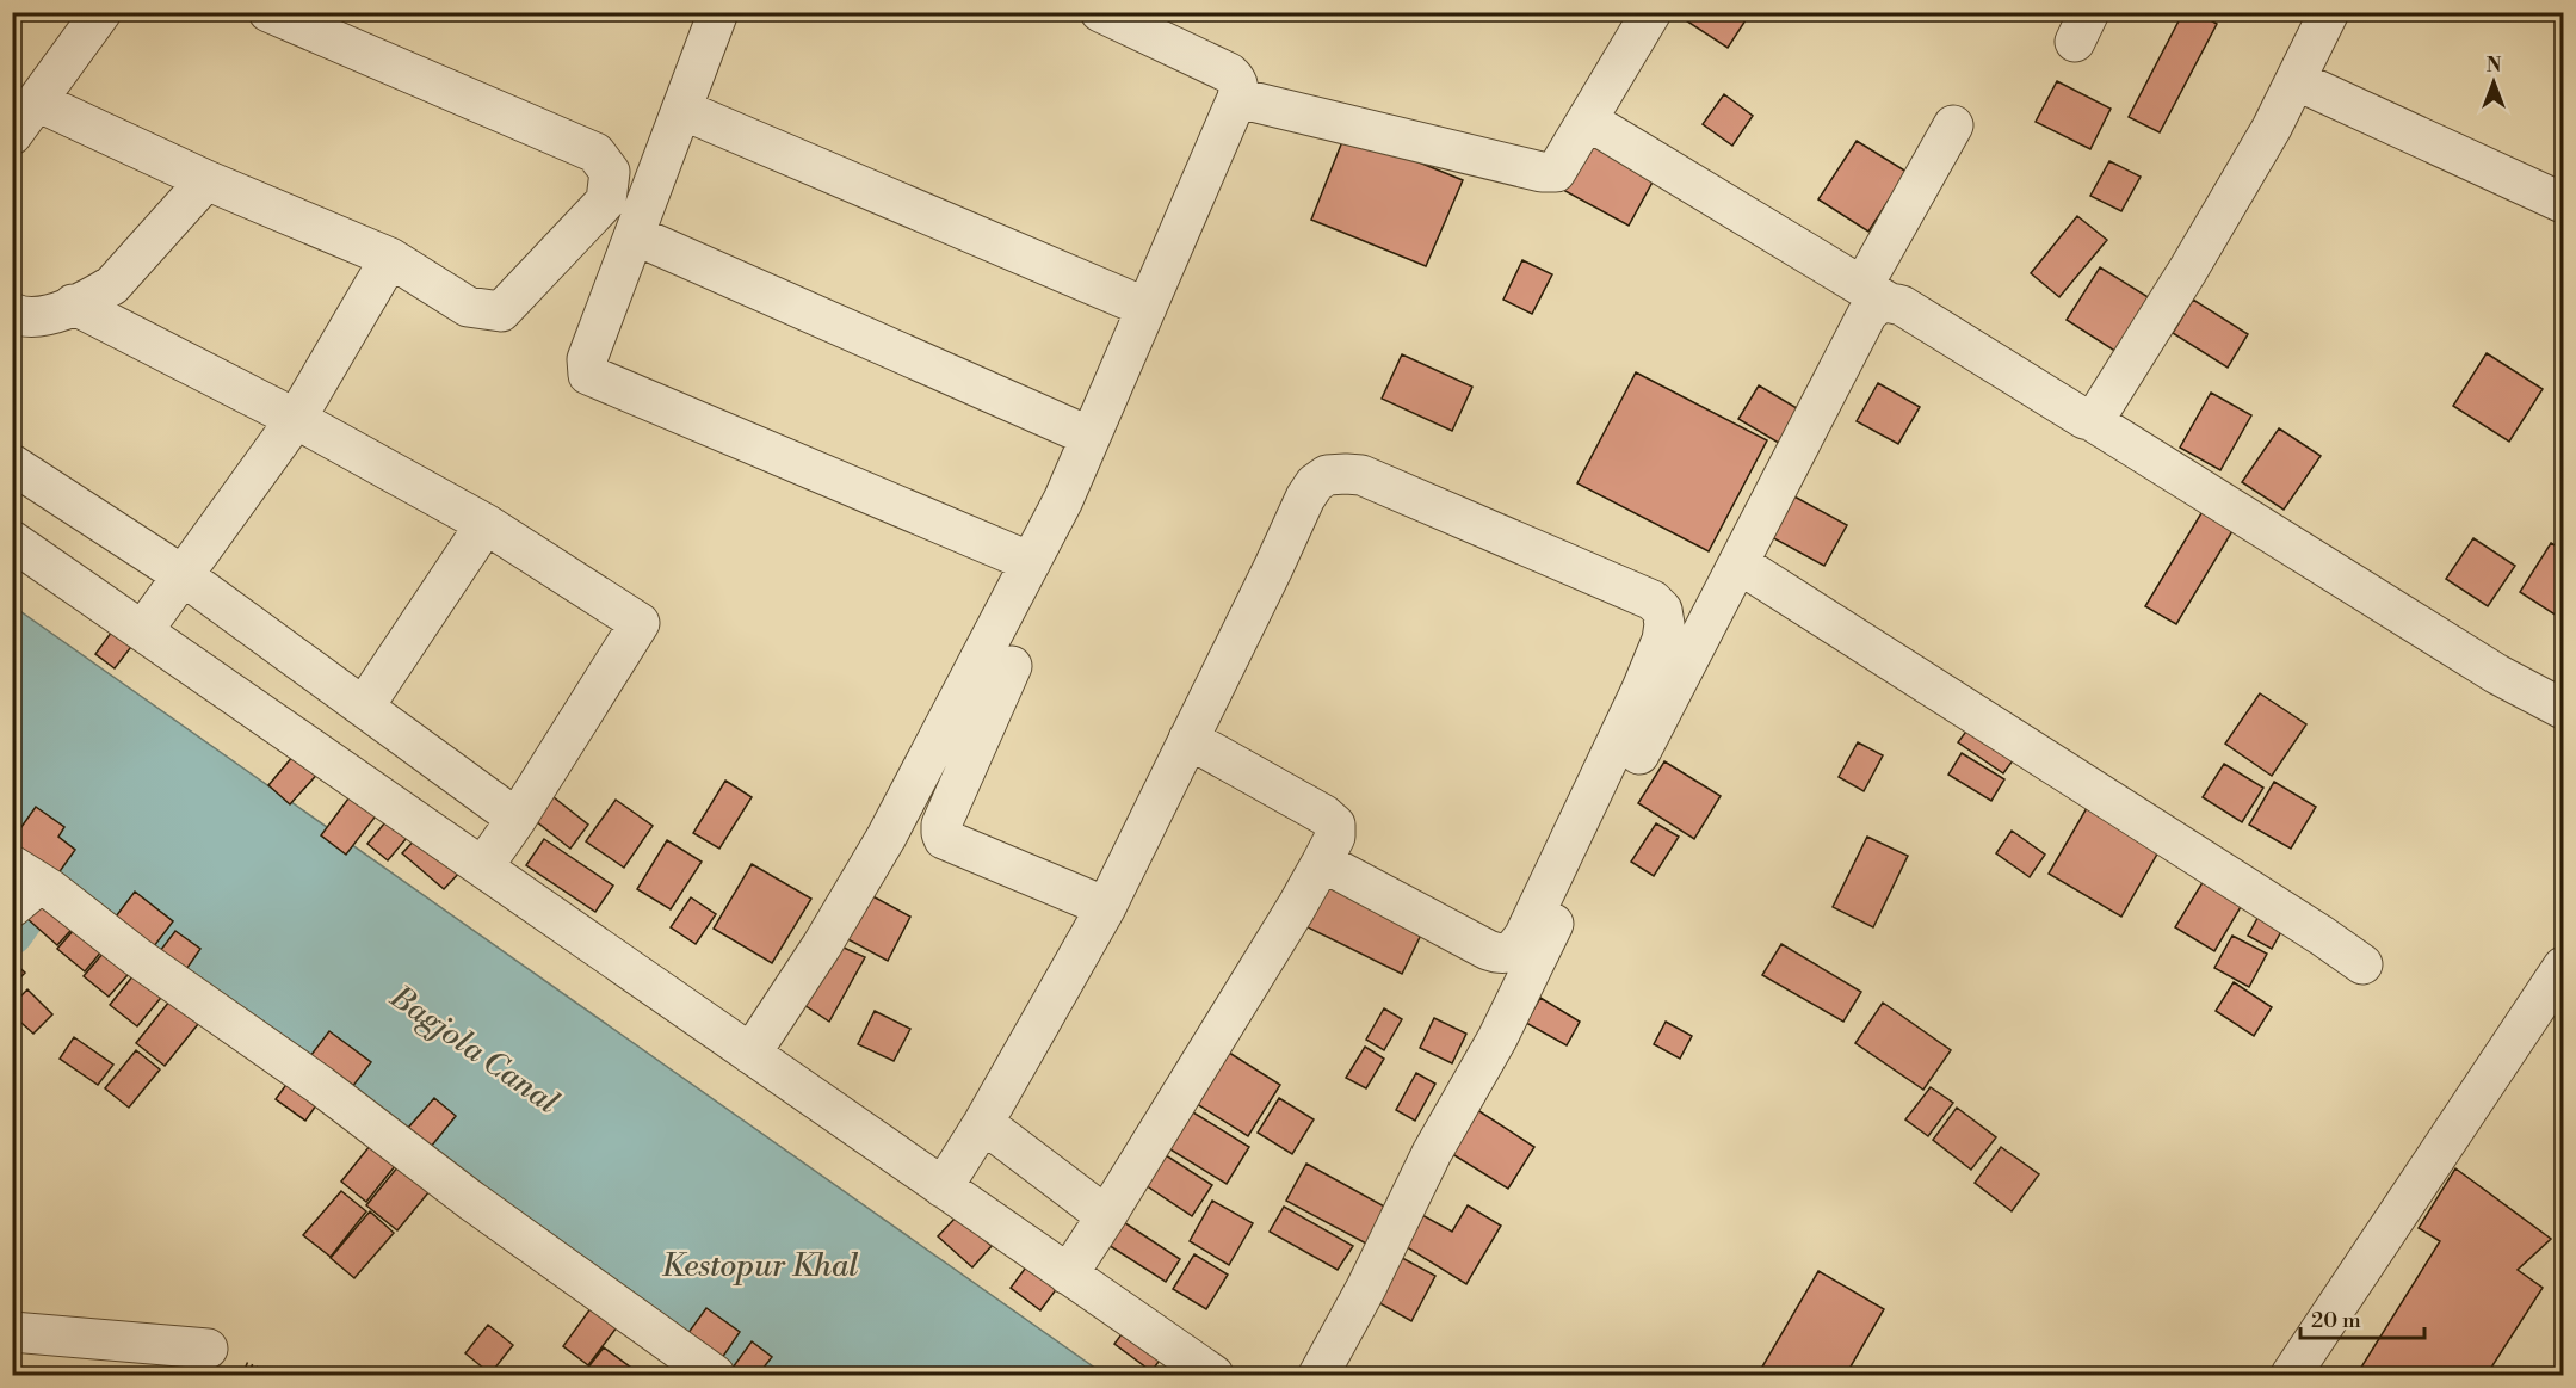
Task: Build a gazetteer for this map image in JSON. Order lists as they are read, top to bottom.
{
  "water": ["Bagjola Canal", "Kestopur Khal"],
  "scale_bar": "20 m",
  "north": "top"
}
